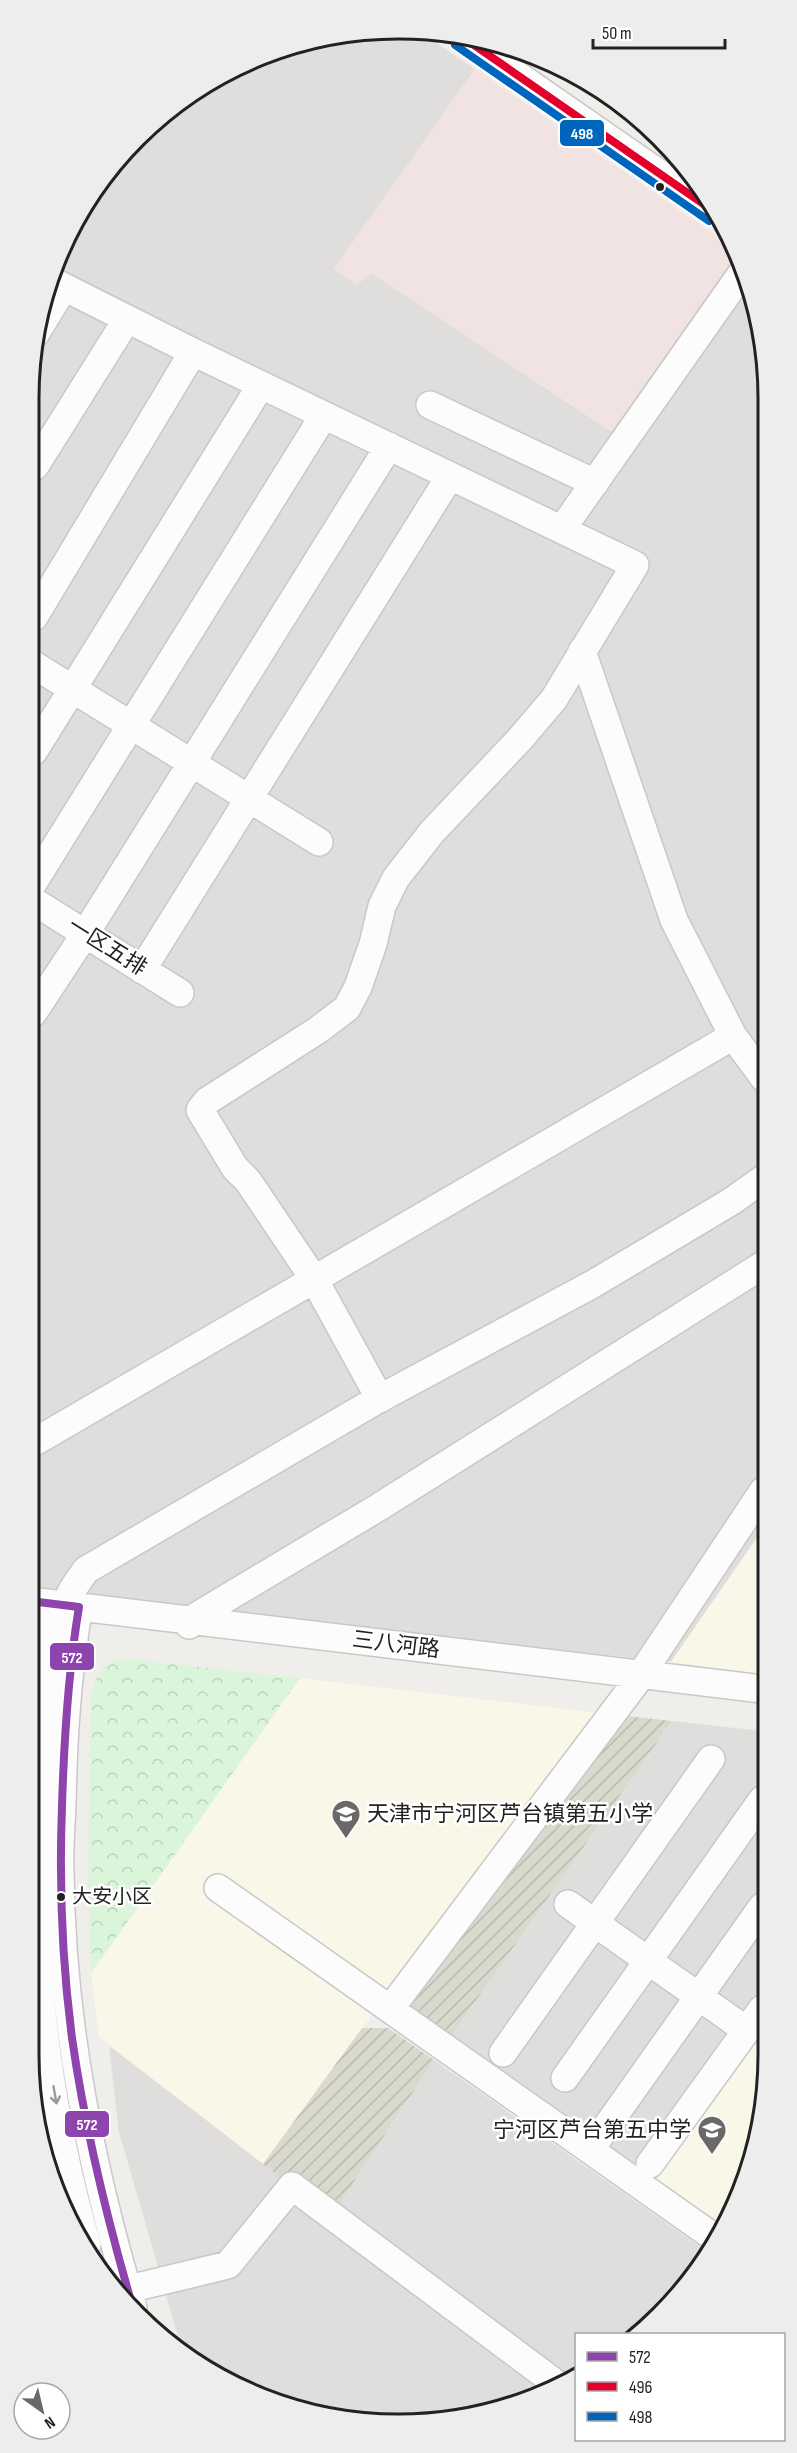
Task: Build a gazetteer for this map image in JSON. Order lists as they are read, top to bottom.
{
  "streets": {
    "street": ["一区五排", "三八河路"]
  },
  "places": {
    "school or university": ["天津市宁河区芦台镇第五小学", "宁河区芦台第五中学"],
    "other": ["大安小区"]
  },
  "lines": ["transit line 498", "transit line 496", "transit line 572"],
  "legend": ["572", "496", "498"],
  "scale_bar": "50 m",
  "north": "bottom right"
}
